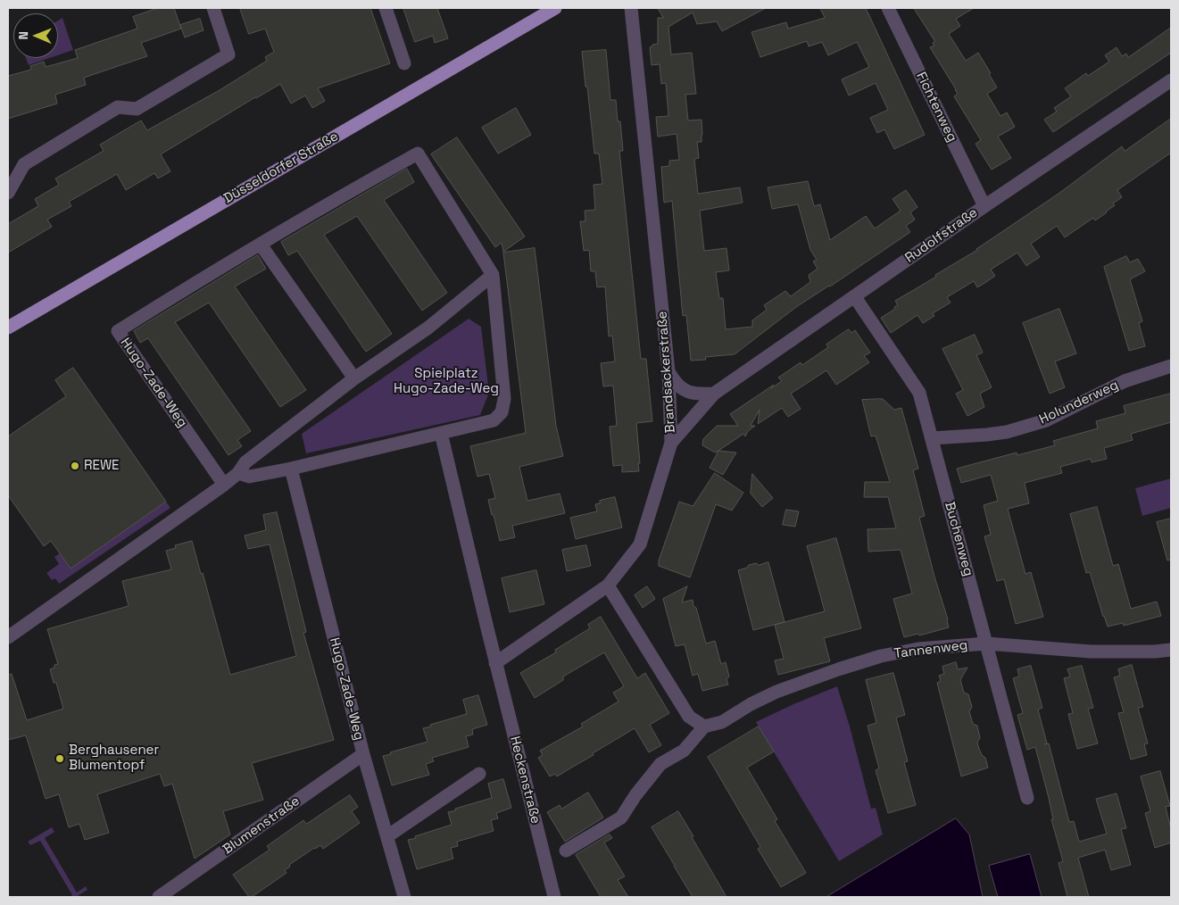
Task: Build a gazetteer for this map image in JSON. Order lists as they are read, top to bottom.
{
  "streets": {
    "main road": ["Düsseldorfer Straße"],
    "street": [
      "Fichtenweg",
      "Rudolfstraße",
      "Brandsackerstraße",
      "Hugo-Zade-Weg",
      "Holunderweg",
      "Buchenweg",
      "Tannenweg",
      "Heckenstraße",
      "Blumenstraße"
    ]
  },
  "crossings": [
    ["Fichtenweg", "Rudolfstraße"],
    ["Rudolfstraße", "Brandsackerstraße"],
    ["Rudolfstraße", "Buchenweg"],
    ["Brandsackerstraße", "Heckenstraße"],
    ["Hugo-Zade-Weg", "Blumenstraße"],
    ["Holunderweg", "Buchenweg"],
    ["Buchenweg", "Tannenweg"]
  ],
  "parks": ["Spielplatz Hugo-Zade-Weg"],
  "places": ["REWE", "Berghausener Blumentopf"],
  "north": "left"
}
